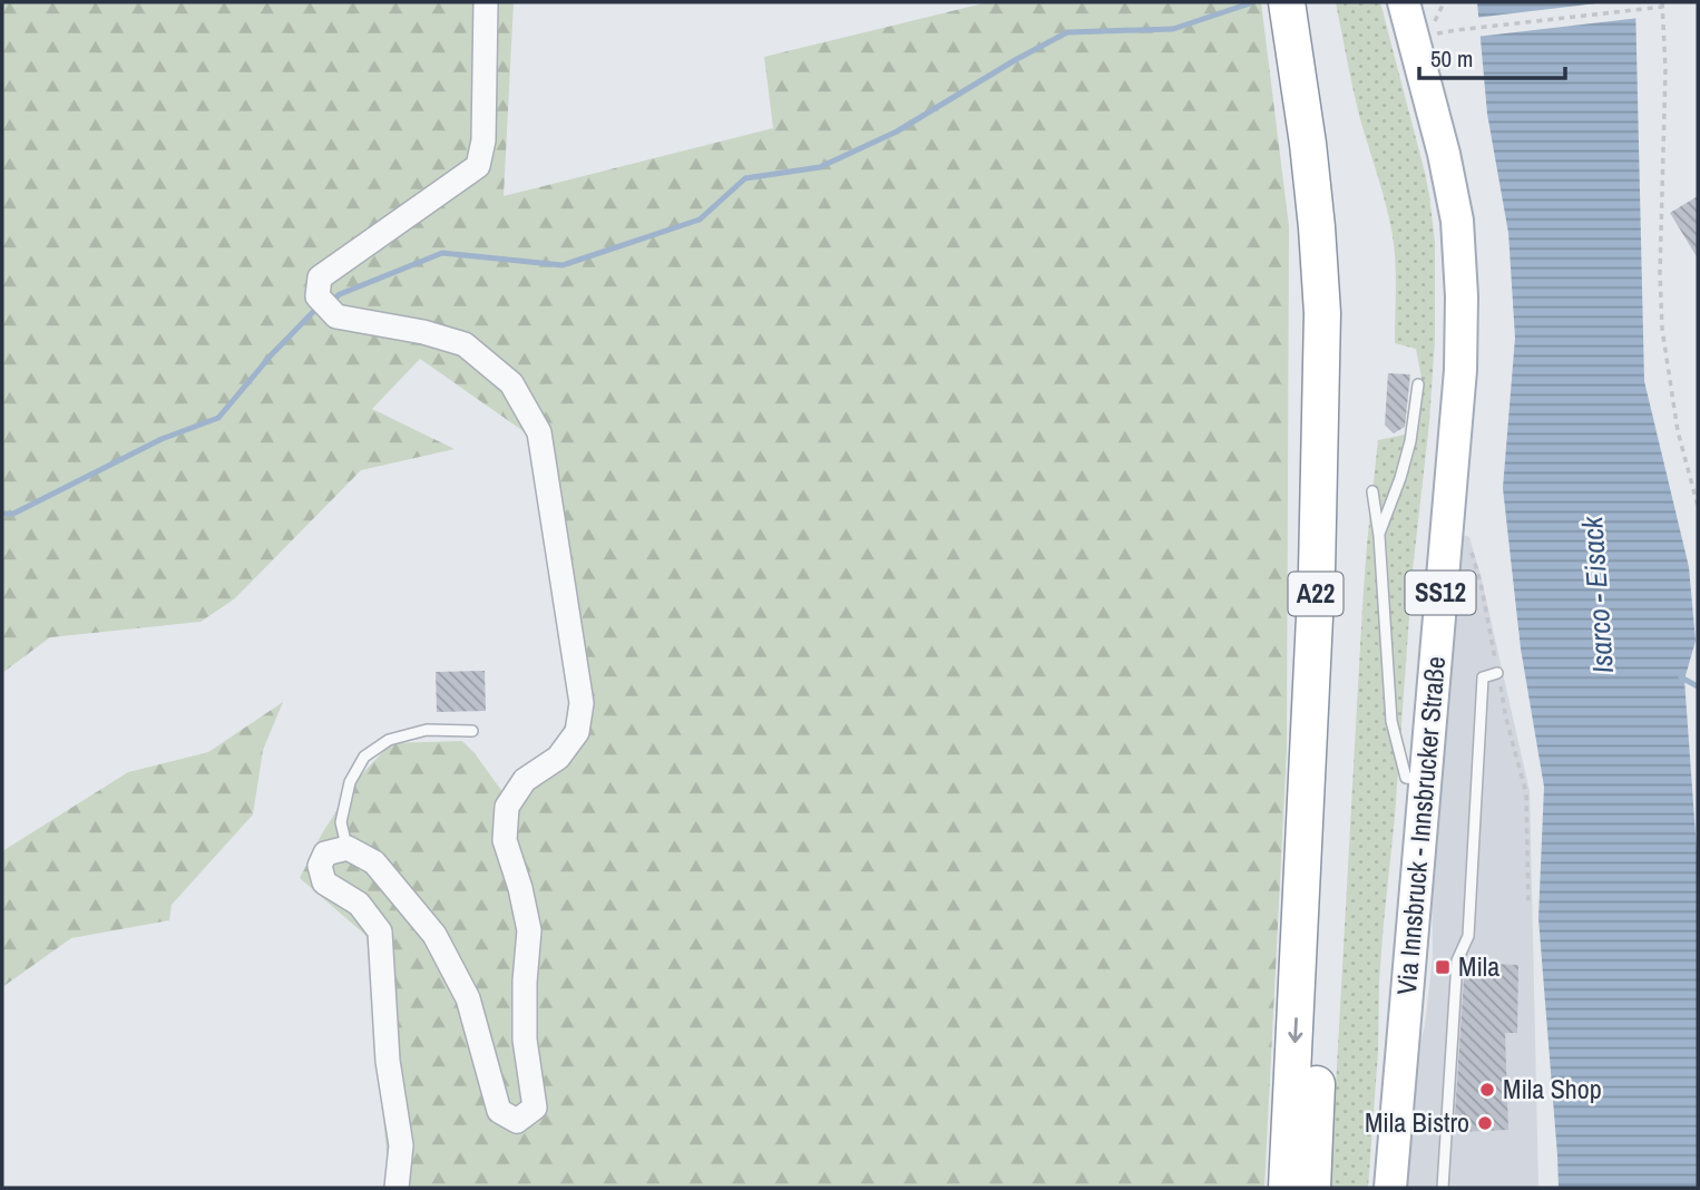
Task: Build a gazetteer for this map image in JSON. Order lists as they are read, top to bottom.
{
  "streets": {
    "highway": ["A22"],
    "main road": ["SS12", "Via Innsbruck - Innsbrucker Straße"]
  },
  "water": ["Isarco - Eisack"],
  "places": {
    "transit": ["Mila"],
    "other": ["Mila Shop", "Mila Bistro"]
  },
  "scale_bar": "50 m"
}
